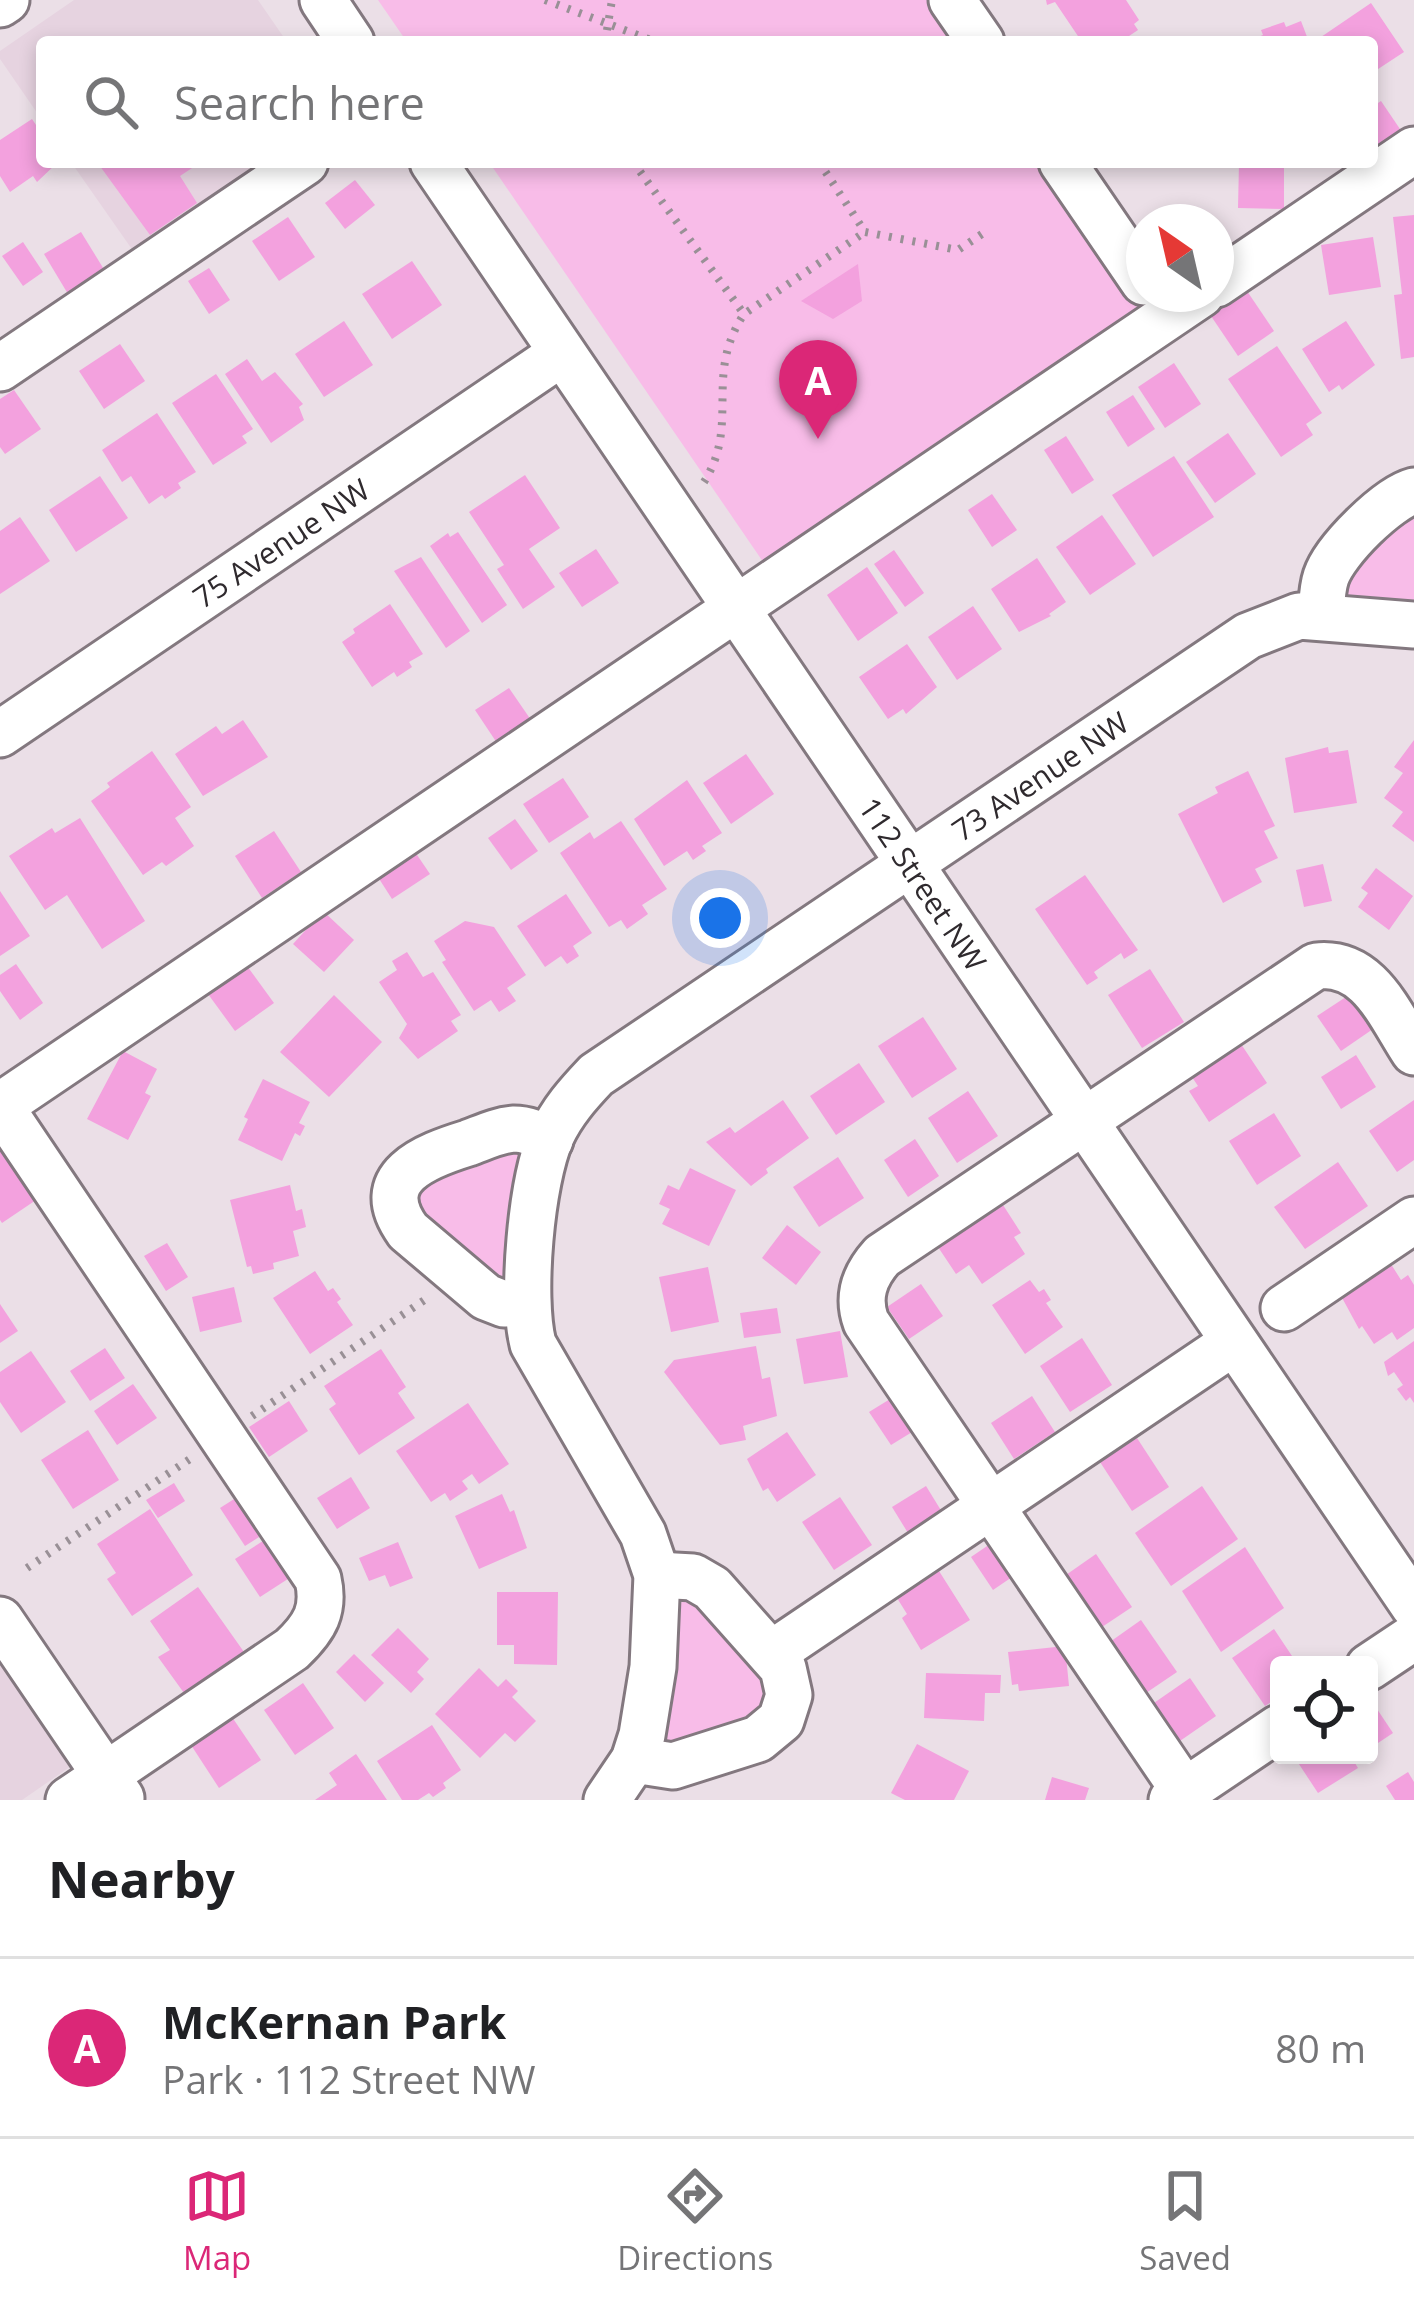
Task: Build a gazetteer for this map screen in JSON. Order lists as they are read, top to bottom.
{
  "streets": {
    "street": ["75 Avenue NW", "73 Avenue NW", "112 Street NW"]
  },
  "crossings": [
    ["75 Avenue NW", "112 Street NW"],
    ["73 Avenue NW", "112 Street NW"]
  ],
  "north": "top left",
  "page": {
    "search": "Search here",
    "pins": "A",
    "heading": "Nearby",
    "list": [
      {
        "mark": "A",
        "name": "McKernan Park",
        "note": "Park · 112 Street NW",
        "value": "80 m"
      }
    ],
    "nav": ["Map", "Directions", "Saved"]
  }
}
